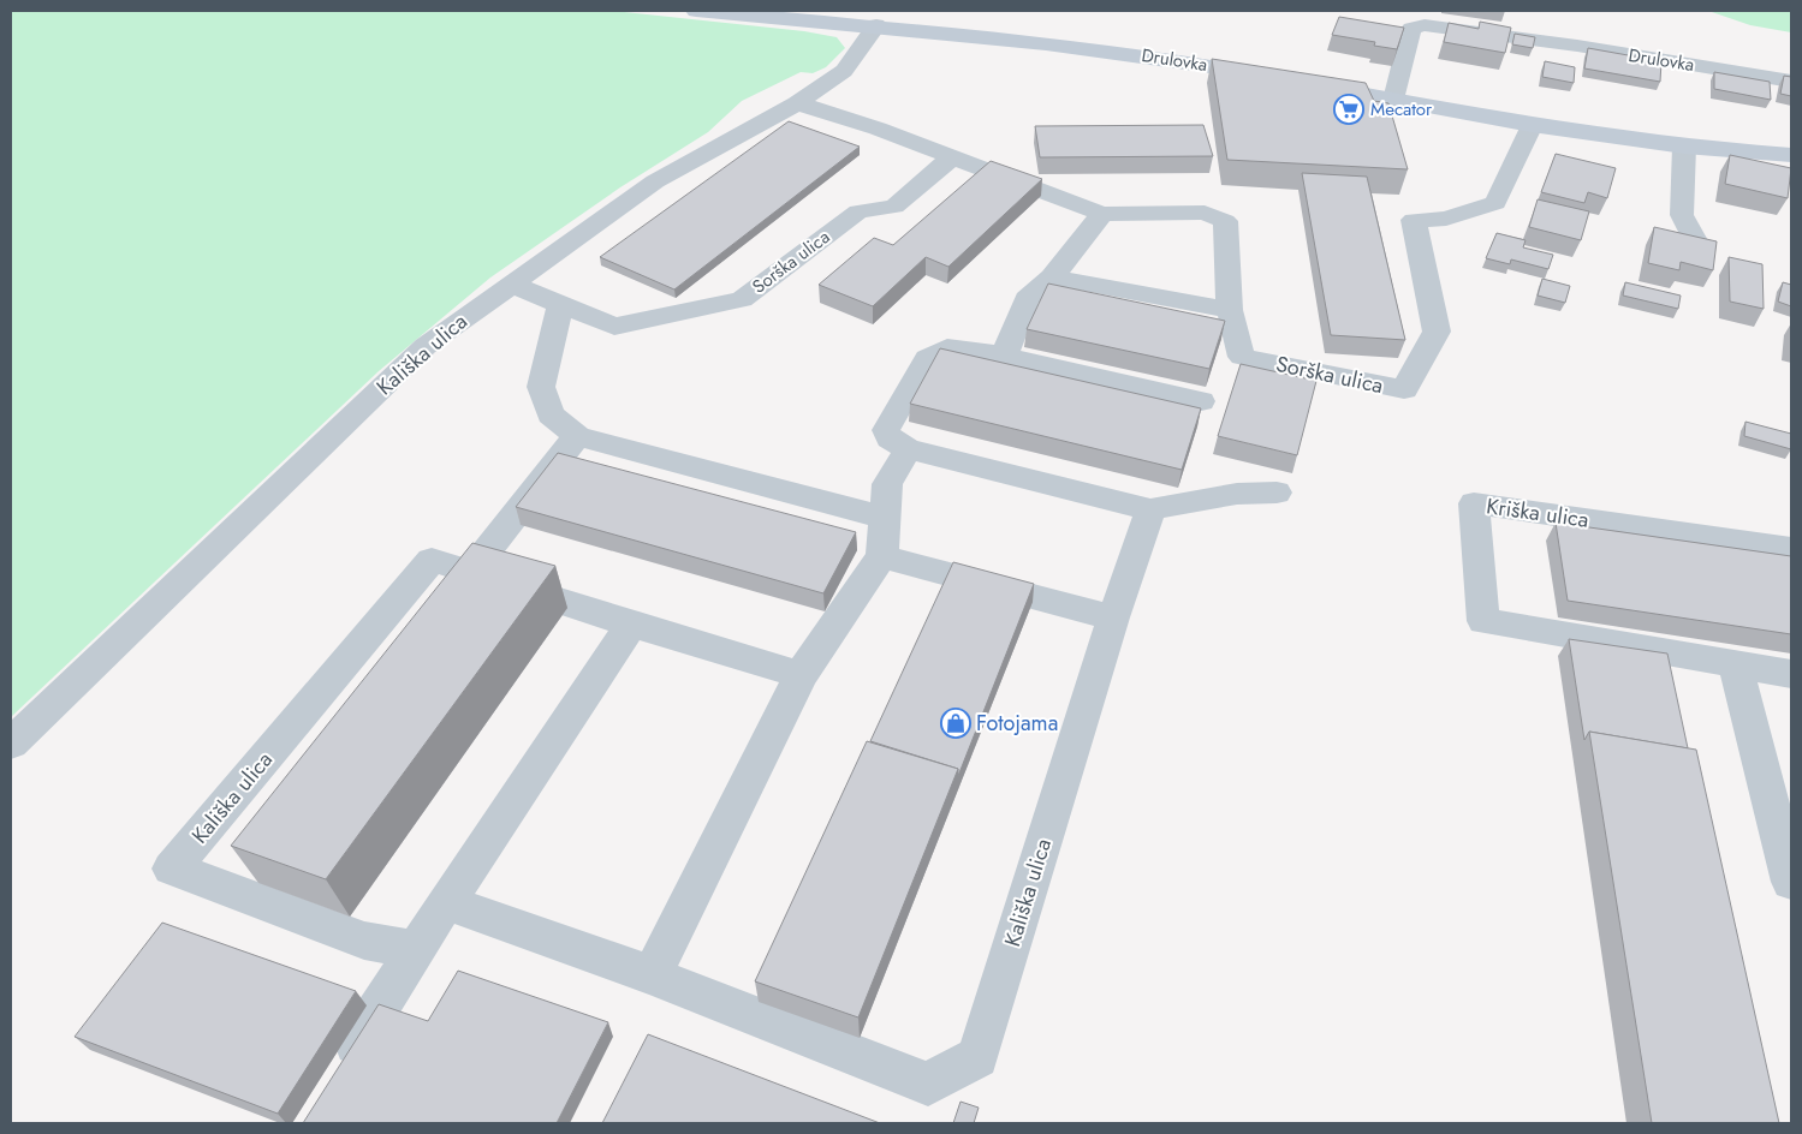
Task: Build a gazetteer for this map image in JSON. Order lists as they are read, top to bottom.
{
  "streets": {
    "street": [
      "Drulovka",
      "Sorška ulica",
      "Kališka ulica",
      "Kriška ulica"
    ]
  },
  "crossings": [
    ["Drulovka", "Kališka ulica"],
    ["Sorška ulica", "Kališka ulica"]
  ],
  "places": {
    "supermarket": ["Mecator"],
    "shop": ["Fotojama"]
  }
}
